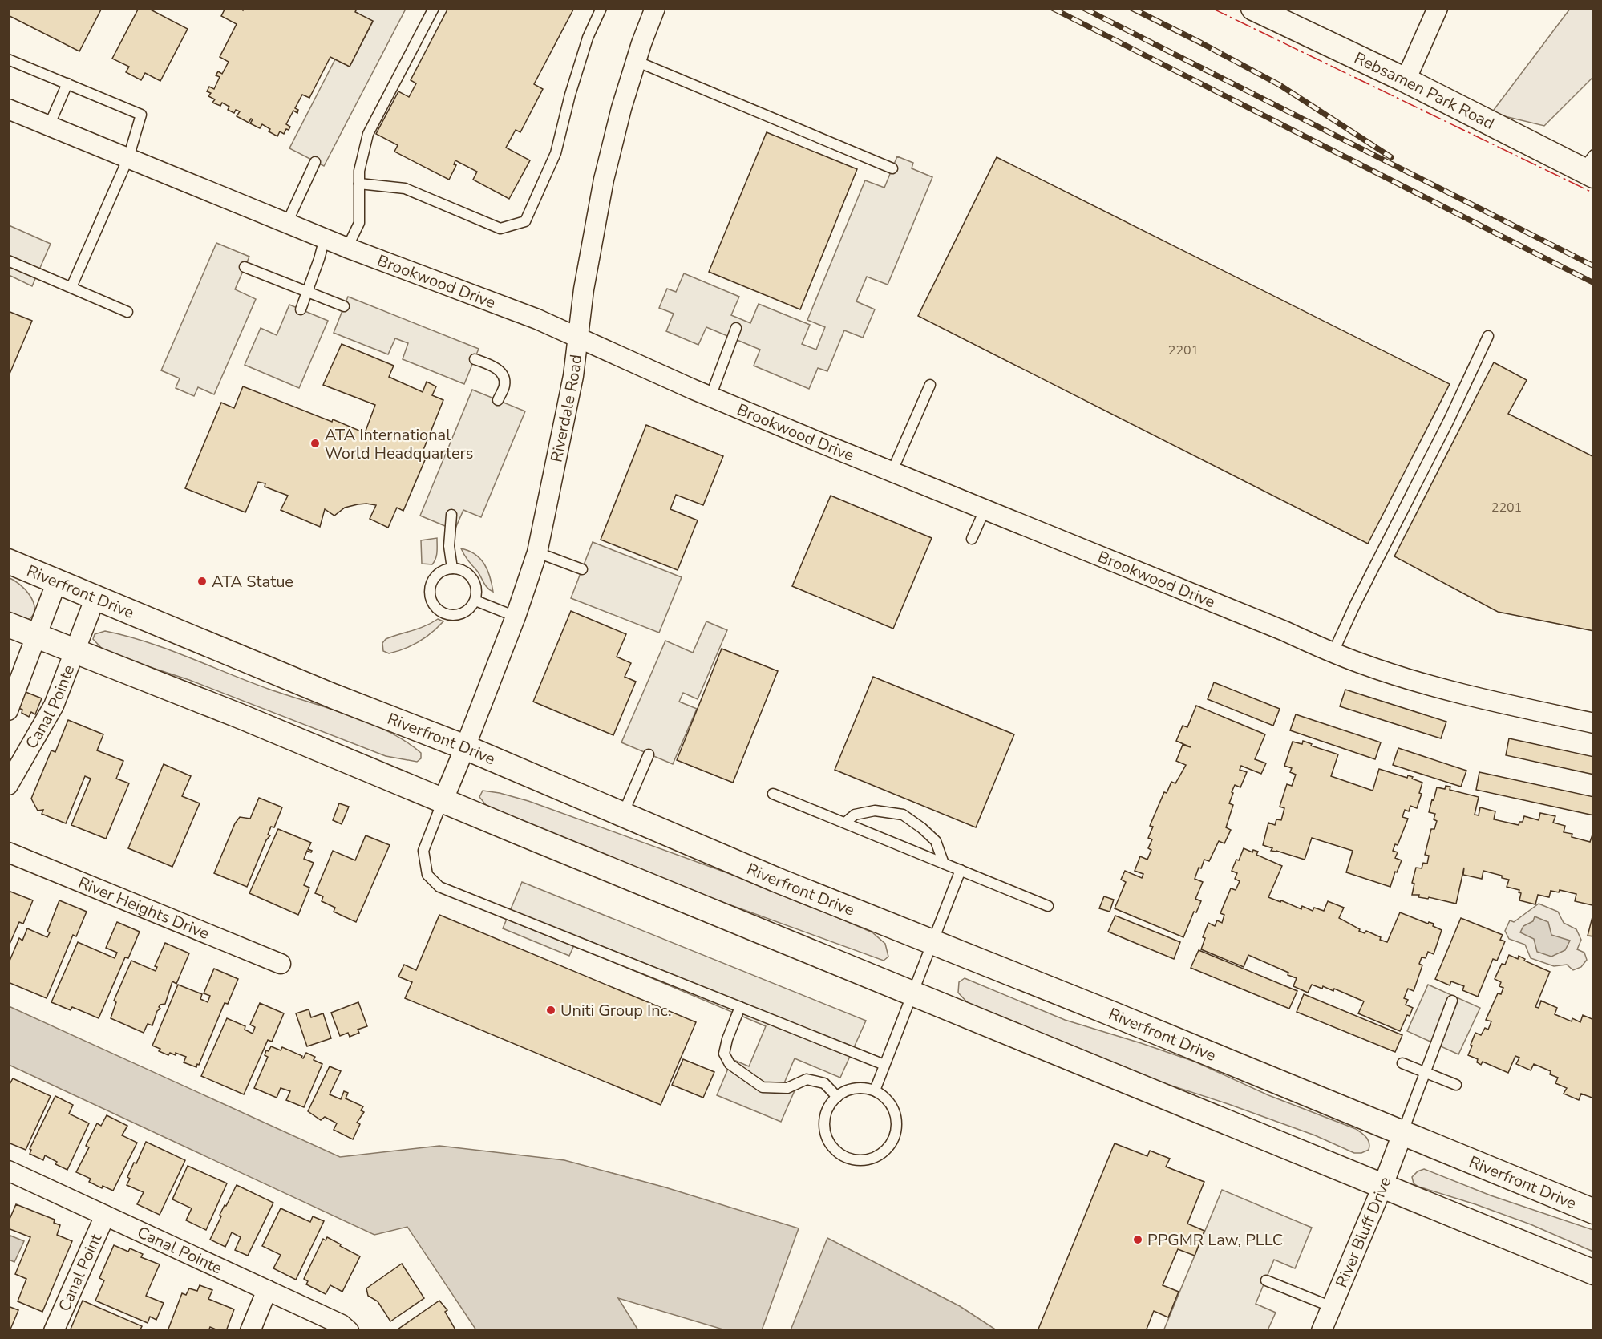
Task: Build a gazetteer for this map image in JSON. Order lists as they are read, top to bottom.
{
  "streets": {
    "street": [
      "Rebsamen Park Road",
      "Brookwood Drive",
      "Riverdale Road",
      "Riverfront Drive",
      "Canal Pointe",
      "River Heights Drive",
      "River Bluff Drive",
      "Canal Point"
    ]
  },
  "crossings": [
    ["Brookwood Drive", "Riverdale Road"],
    ["Riverdale Road", "Riverfront Drive"],
    ["Riverfront Drive", "River Bluff Drive"],
    ["Canal Pointe", "Canal Point"]
  ],
  "places": [
    "ATA International World Headquarters",
    "ATA Statue",
    "Uniti Group Inc.",
    "PPGMR Law, PLLC"
  ],
  "house_numbers": ["2201", "2201"]
}
